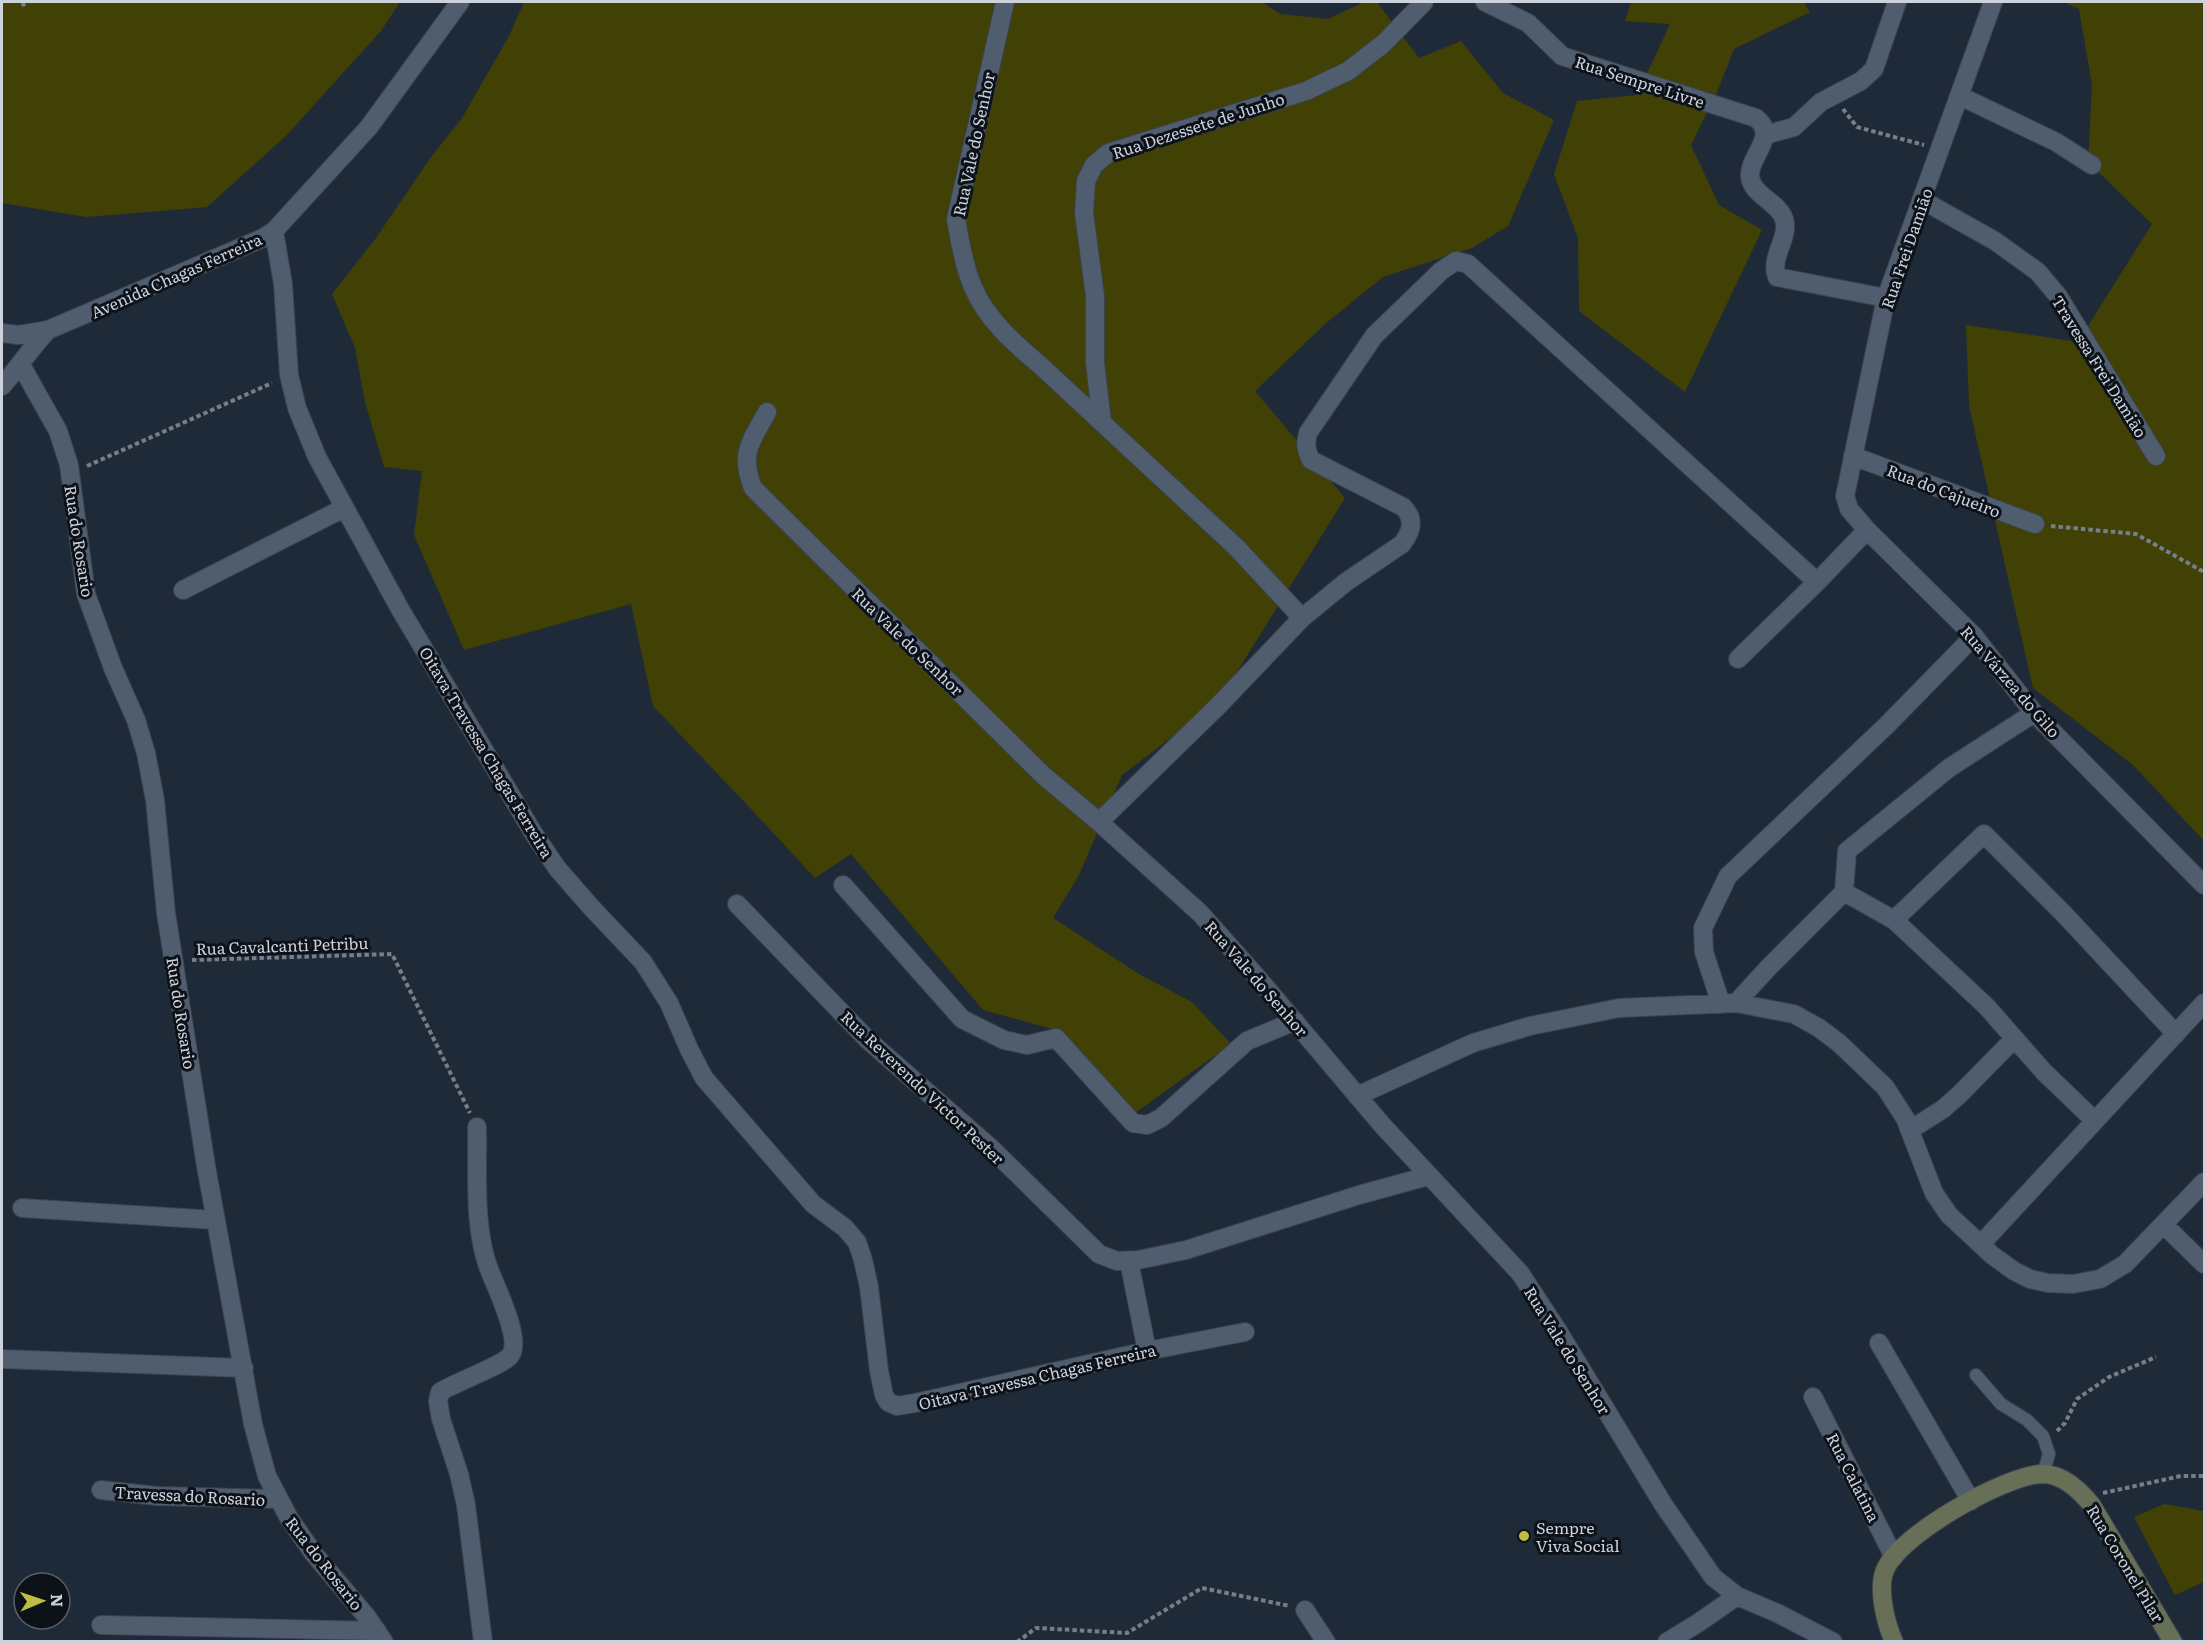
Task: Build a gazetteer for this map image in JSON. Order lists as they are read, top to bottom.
{
  "streets": {
    "street": [
      "Rua Sempre Livre",
      "Rua Dezessete de Junho",
      "Rua Vale do Senhor",
      "Rua Frei Damião",
      "Avenida Chagas Ferreira",
      "Travessa Frei Damião",
      "Rua do Cajueiro",
      "Rua do Rosario",
      "Rua Várzea do Gilo",
      "Oitava Travessa Chagas Ferreira",
      "Rua Reverendo Victor Pester",
      "Rua Calatina",
      "Travessa do Rosario",
      "Rua Coronel Pilar"
    ],
    "path": ["Rua Cavalcanti Petribu"]
  },
  "crossings": [
    ["Rua Dezessete de Junho", "Rua Vale do Senhor"],
    ["Rua Frei Damião", "Travessa Frei Damião"],
    ["Rua Frei Damião", "Rua do Cajueiro"],
    ["Rua Frei Damião", "Rua Várzea do Gilo"],
    ["Avenida Chagas Ferreira", "Oitava Travessa Chagas Ferreira"],
    ["Rua do Rosario", "Rua Cavalcanti Petribu"],
    ["Rua do Rosario", "Travessa do Rosario"]
  ],
  "places": ["Sempre Viva Social"],
  "north": "right"
}
